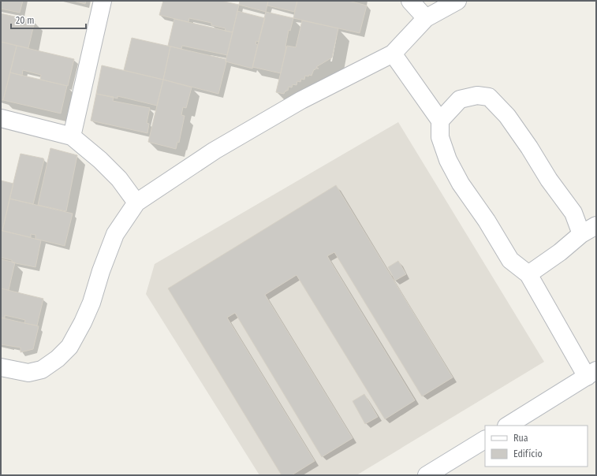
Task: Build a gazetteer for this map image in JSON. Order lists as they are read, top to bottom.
{
  "legend": ["Rua", "Edifício"],
  "scale_bar": "20 m"
}
